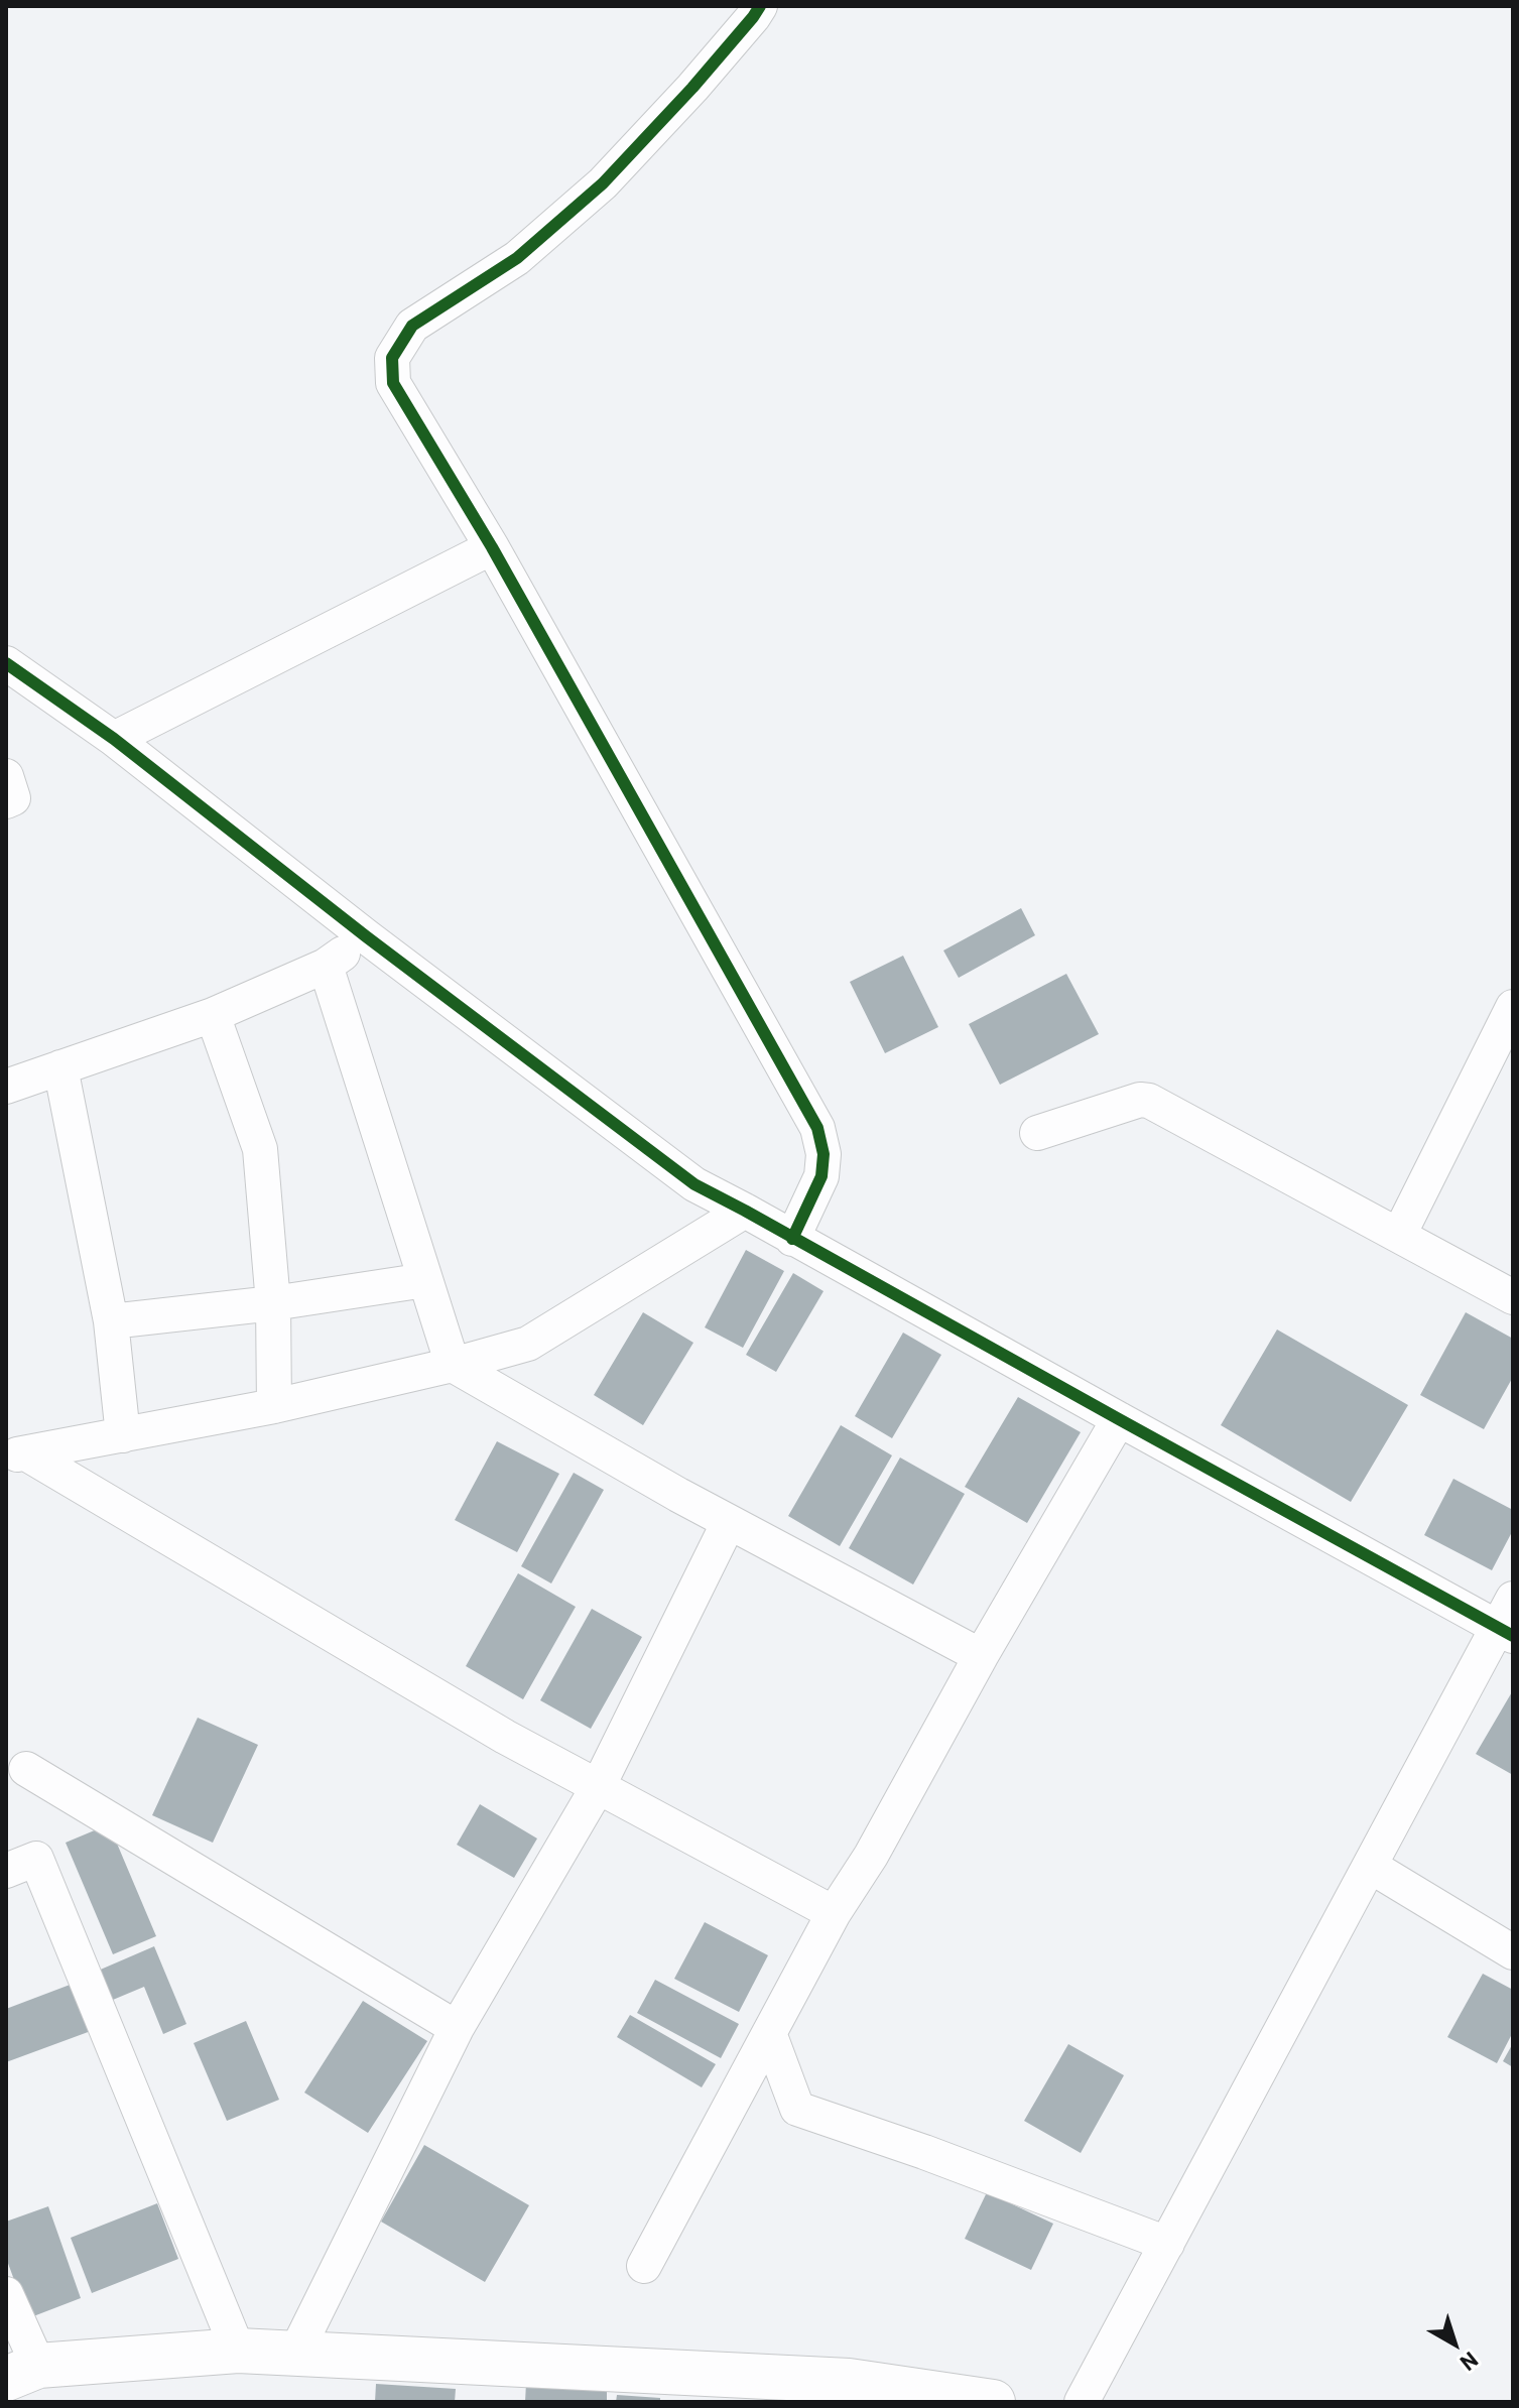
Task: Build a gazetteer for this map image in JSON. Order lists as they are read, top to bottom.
{
  "north": "bottom right"
}
